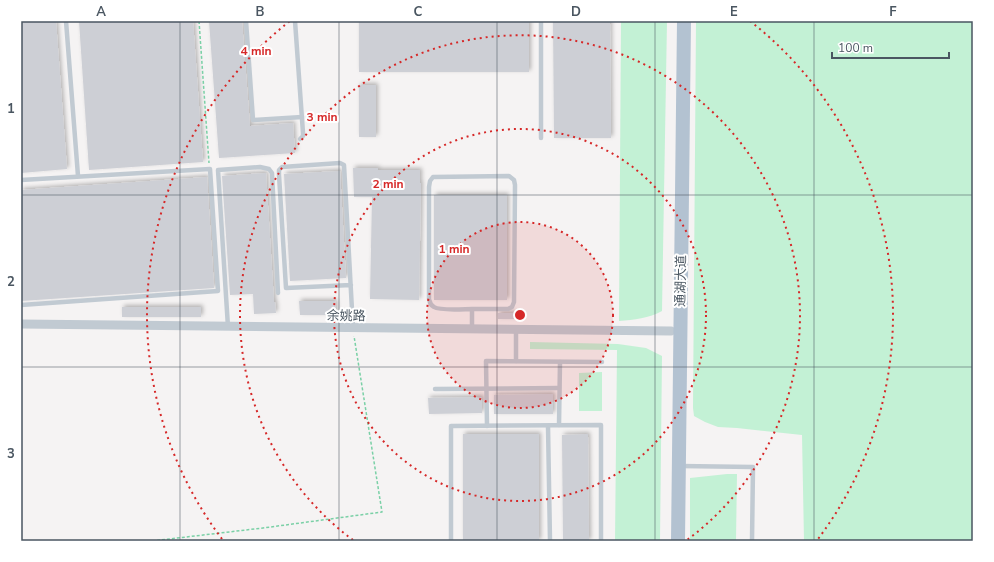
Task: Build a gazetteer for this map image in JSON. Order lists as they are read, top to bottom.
{
  "streets": {
    "main road": ["通湖大道"],
    "street": ["余姚路"]
  },
  "crossings": [
    ["通湖大道", "余姚路"]
  ],
  "scale_bar": "100 m",
  "grid": {
    "columns": [
      "A",
      "B",
      "C",
      "D",
      "E",
      "F"
    ],
    "rows": ["1", "2", "3"]
  },
  "rings": [
    "4 min",
    "3 min",
    "2 min",
    "1 min"
  ]
}
